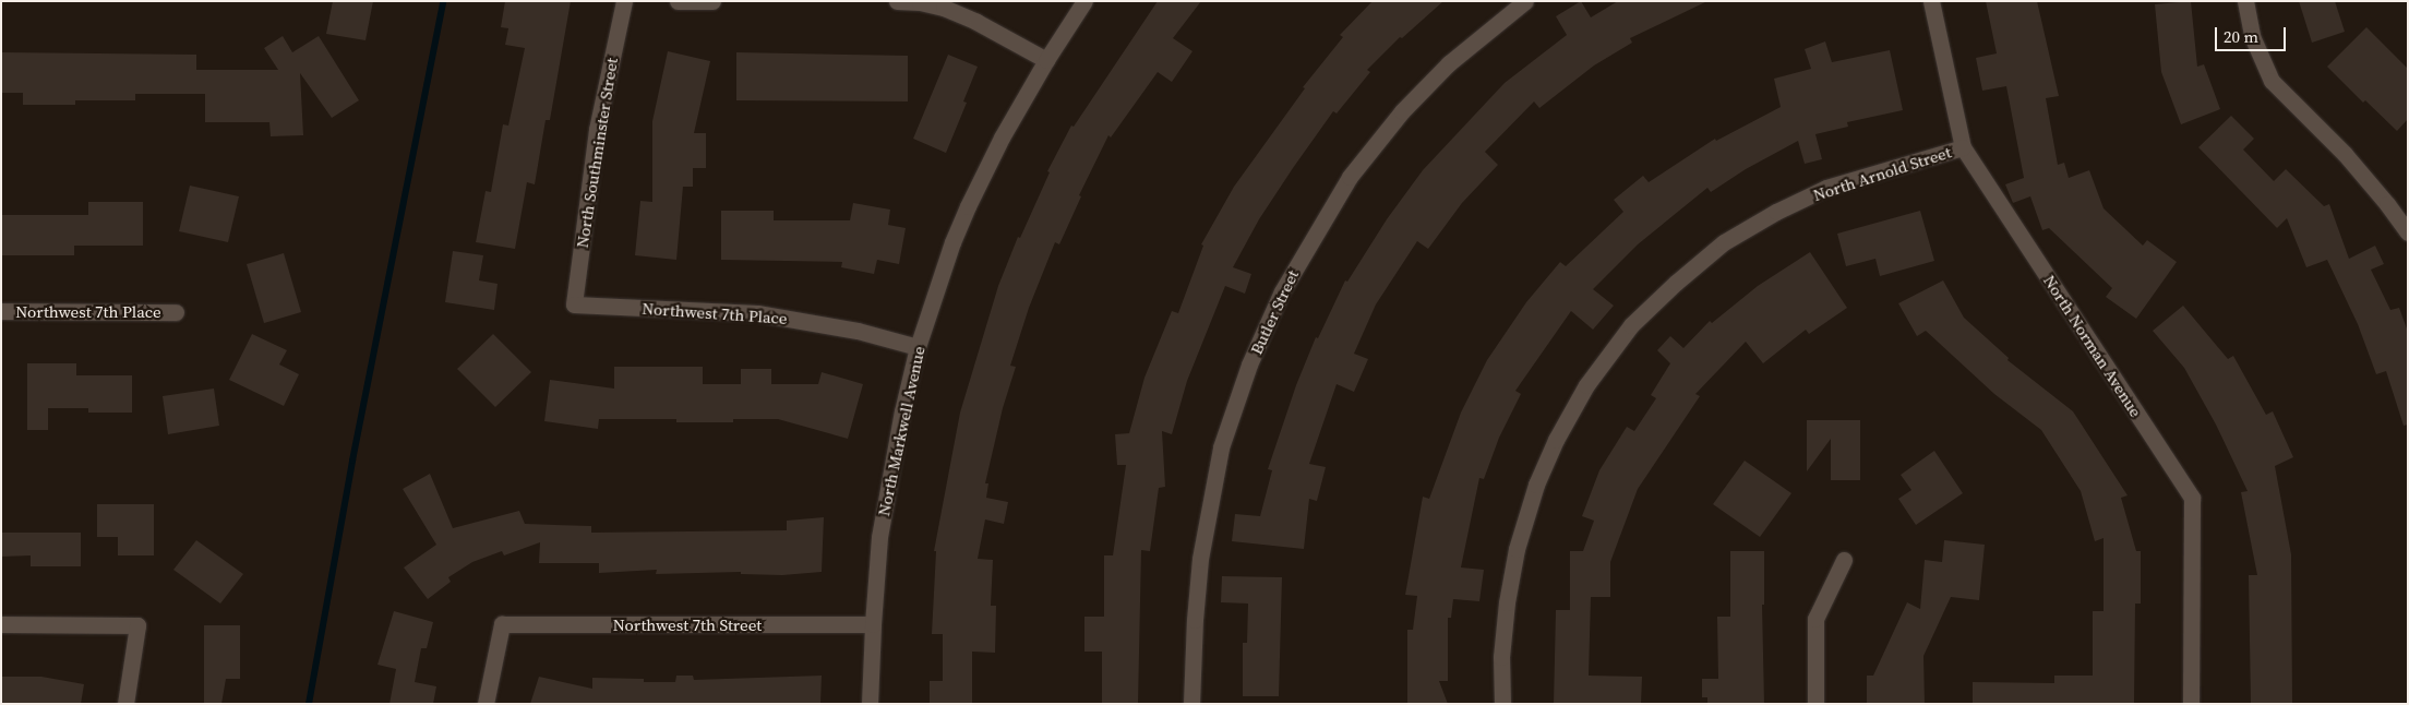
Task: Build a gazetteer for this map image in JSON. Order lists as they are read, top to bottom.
{
  "streets": {
    "street": [
      "North Southminster Street",
      "North Arnold Street",
      "Northwest 7th Place",
      "Butler Street",
      "North Norman Avenue",
      "North Markwell Avenue",
      "Northwest 7th Street"
    ]
  },
  "crossings": [
    ["North Southminster Street", "Northwest 7th Place"],
    ["North Arnold Street", "North Norman Avenue"],
    ["Northwest 7th Place", "North Markwell Avenue"],
    ["North Markwell Avenue", "Northwest 7th Street"]
  ],
  "scale_bar": "20 m"
}
